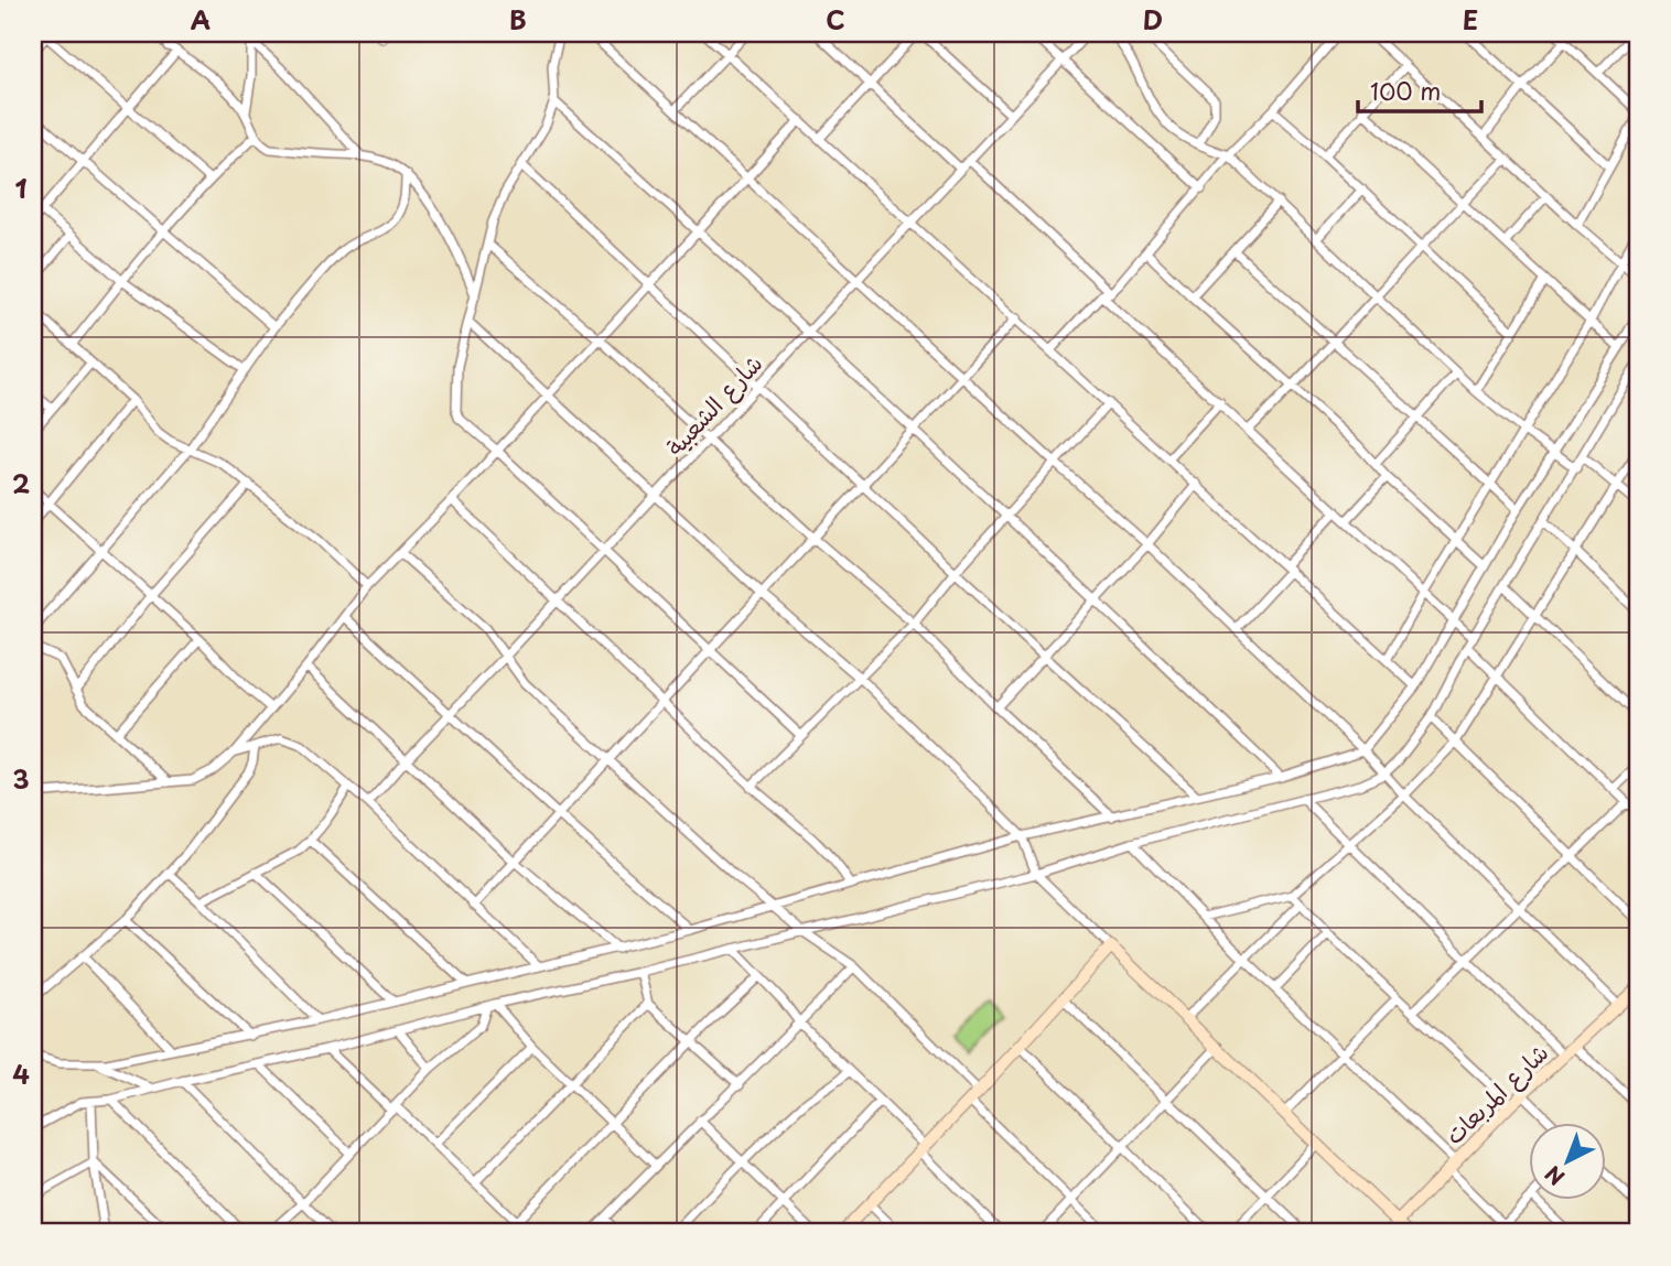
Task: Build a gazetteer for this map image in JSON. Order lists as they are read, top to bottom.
{
  "streets": {
    "street": ["شارع الشعبية", "شارع المربعات"]
  },
  "scale_bar": "100 m",
  "north": "bottom left",
  "grid": {
    "columns": [
      "A",
      "B",
      "C",
      "D",
      "E"
    ],
    "rows": [
      "1",
      "2",
      "3",
      "4"
    ]
  }
}
